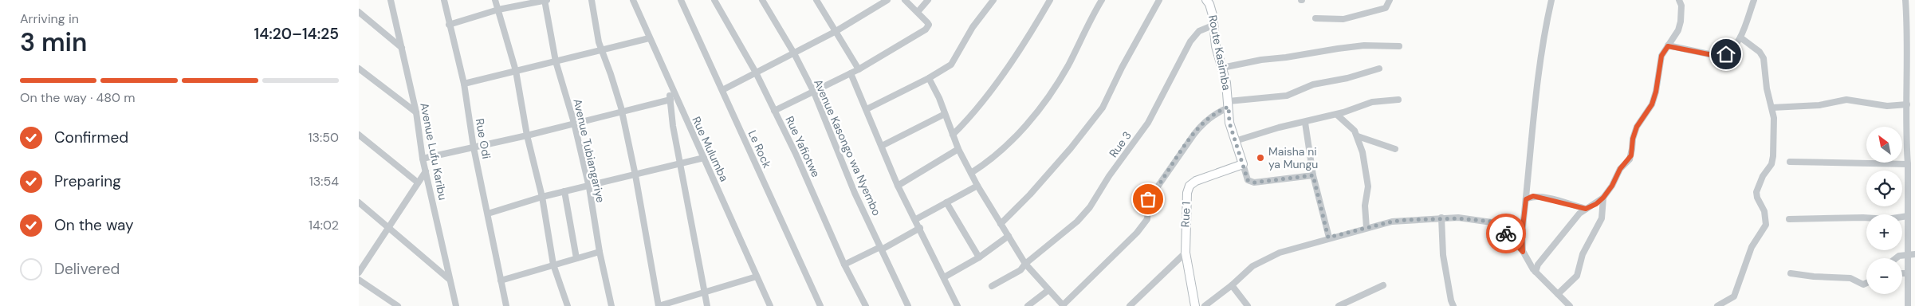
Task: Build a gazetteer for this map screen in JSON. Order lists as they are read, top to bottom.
{
  "streets": {
    "street": [
      "Route Kasimba",
      "Rue Odi",
      "Rue 3",
      "Rue Yafiotwe",
      "Avenue Kasongo wa Nyembo",
      "Rue Mulumba",
      "Le Rock",
      "Avenue Tubiangariye",
      "Avenue Lufu Karibu",
      "Rue 1"
    ]
  },
  "crossings": [
    ["Route Kasimba", "Rue 3"],
    ["Route Kasimba", "Rue 1"]
  ],
  "places": ["Maisha ni ya Mungu"],
  "north": "top left",
  "page": {
    "heading": ["3 min", "Arriving in", "14:20–14:25"],
    "bar": "On the way · 480 m",
    "list": [
      ["Confirmed", "13:50"],
      ["Preparing", "13:54"],
      ["On the way", "14:02"],
      "Delivered"
    ],
    "map_buttons": ["+", "−"]
  }
}
